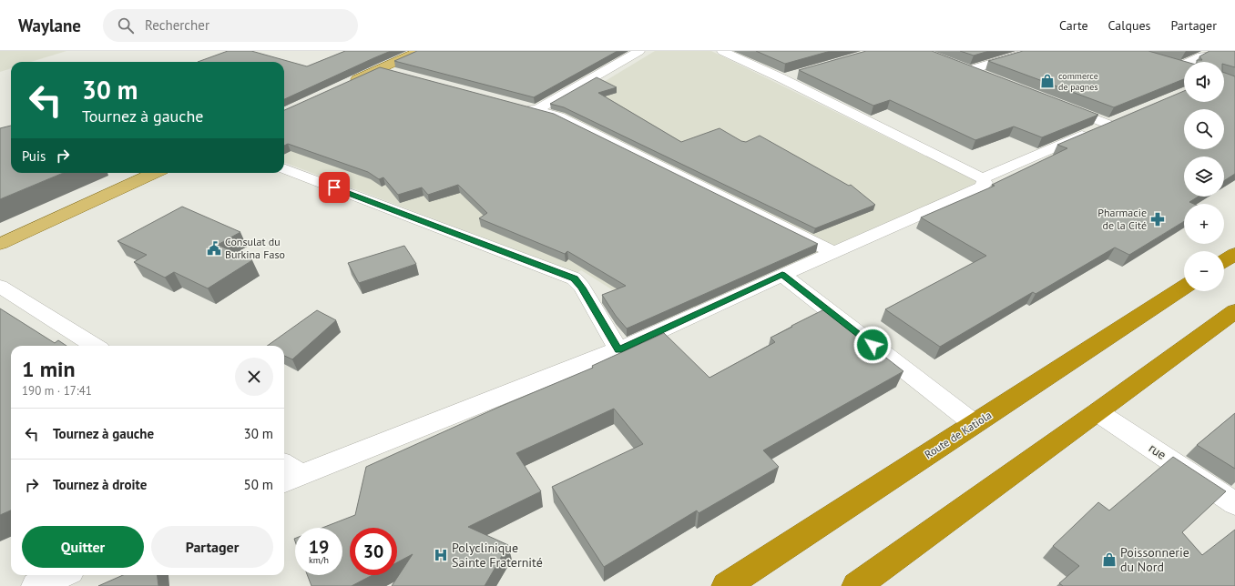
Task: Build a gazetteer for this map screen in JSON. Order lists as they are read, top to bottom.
{
  "streets": {
    "highway": ["Route de Katiola"],
    "street": ["rue"]
  },
  "places": {
    "shop": ["commerce de pagnes", "Poissonnerie du Nord"],
    "pharmacy": ["Pharmacie de la Cité"],
    "public building": ["Consulat du Burkina Faso"],
    "hospital": ["Polyclinique Sainte Fraternité"]
  },
  "page": {
    "header": "Waylane",
    "search": "Rechercher",
    "nav": ["Carte", "Calques", "Partager"],
    "map_buttons": ["+", "−"],
    "turn": ["30 m", "Tournez à gauche"],
    "then": "Puis",
    "heading": ["1 min", "190 m · 17:41"],
    "list": [
      {
        "name": "Tournez à gauche",
        "value": "30 m"
      },
      {
        "name": "Tournez à droite",
        "value": "50 m"
      }
    ],
    "buttons": ["Quitter", "Partager"],
    "speed": "19 km/h",
    "limit": "30"
  }
}
